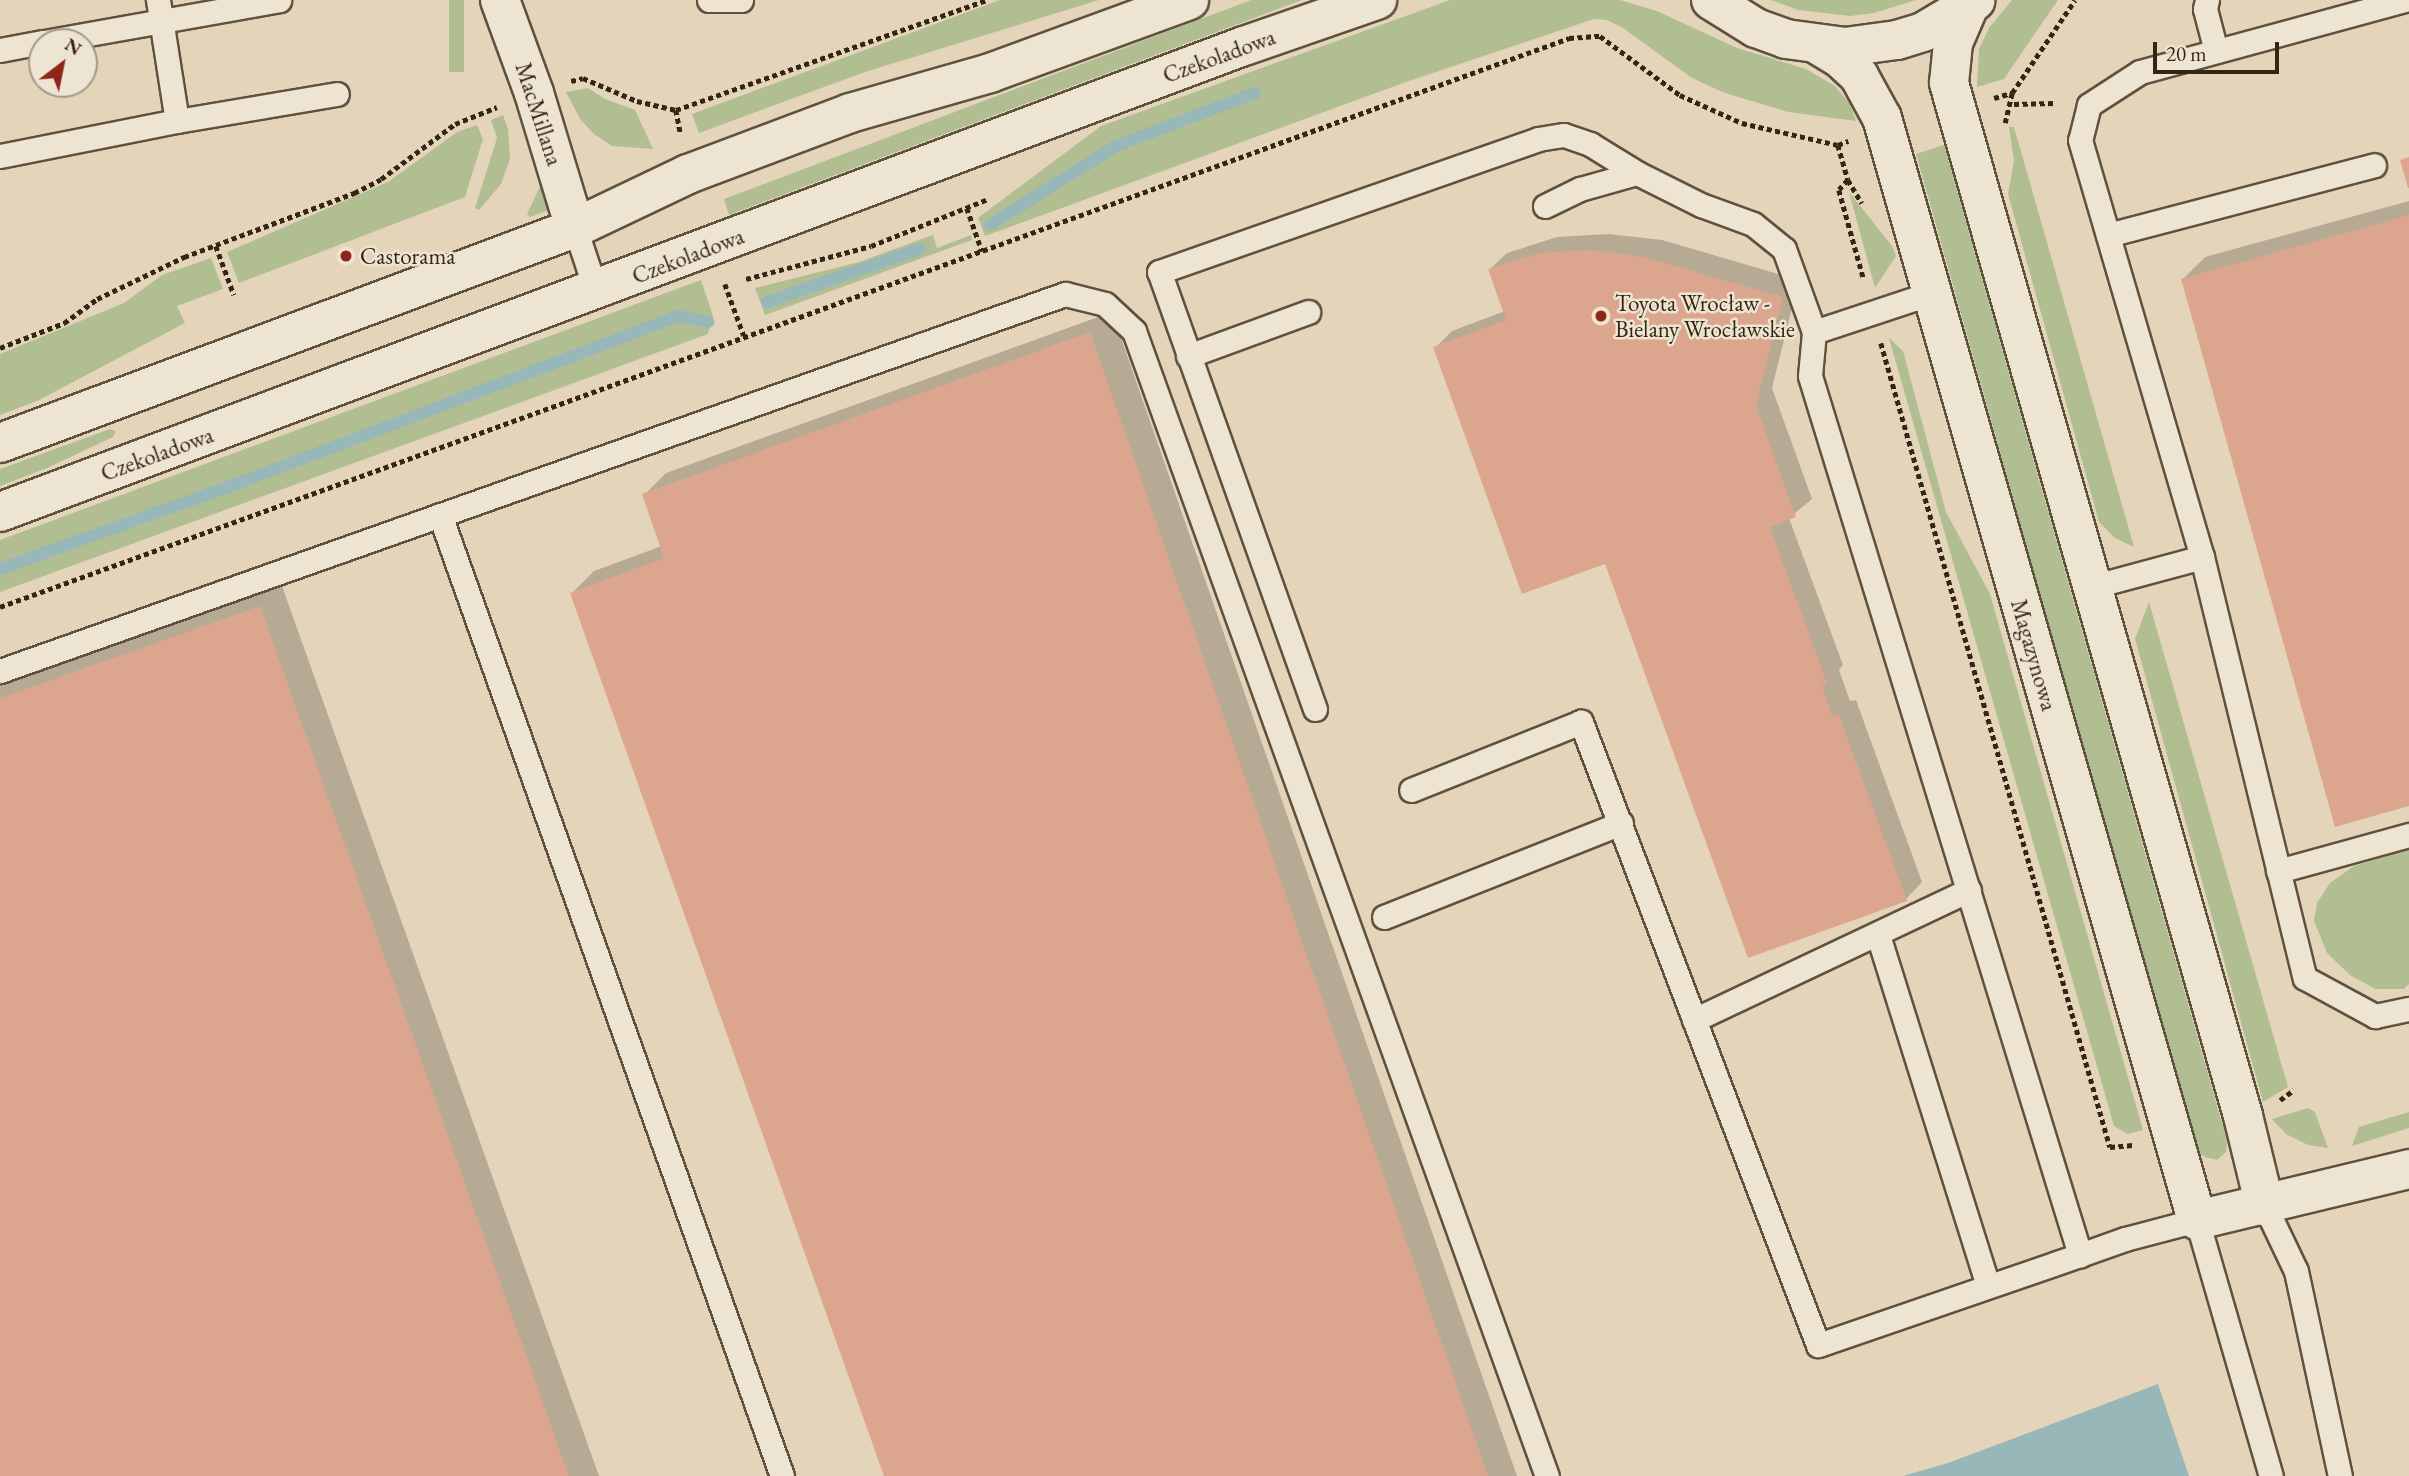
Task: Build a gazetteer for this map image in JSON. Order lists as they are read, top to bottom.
{
  "streets": {
    "street": ["Czekoladowa", "MacMillana", "Magazynowa"]
  },
  "places": ["Castorama", "Toyota Wrocław - Bielany Wrocławskie"],
  "scale_bar": "20 m",
  "north": "top right"
}
